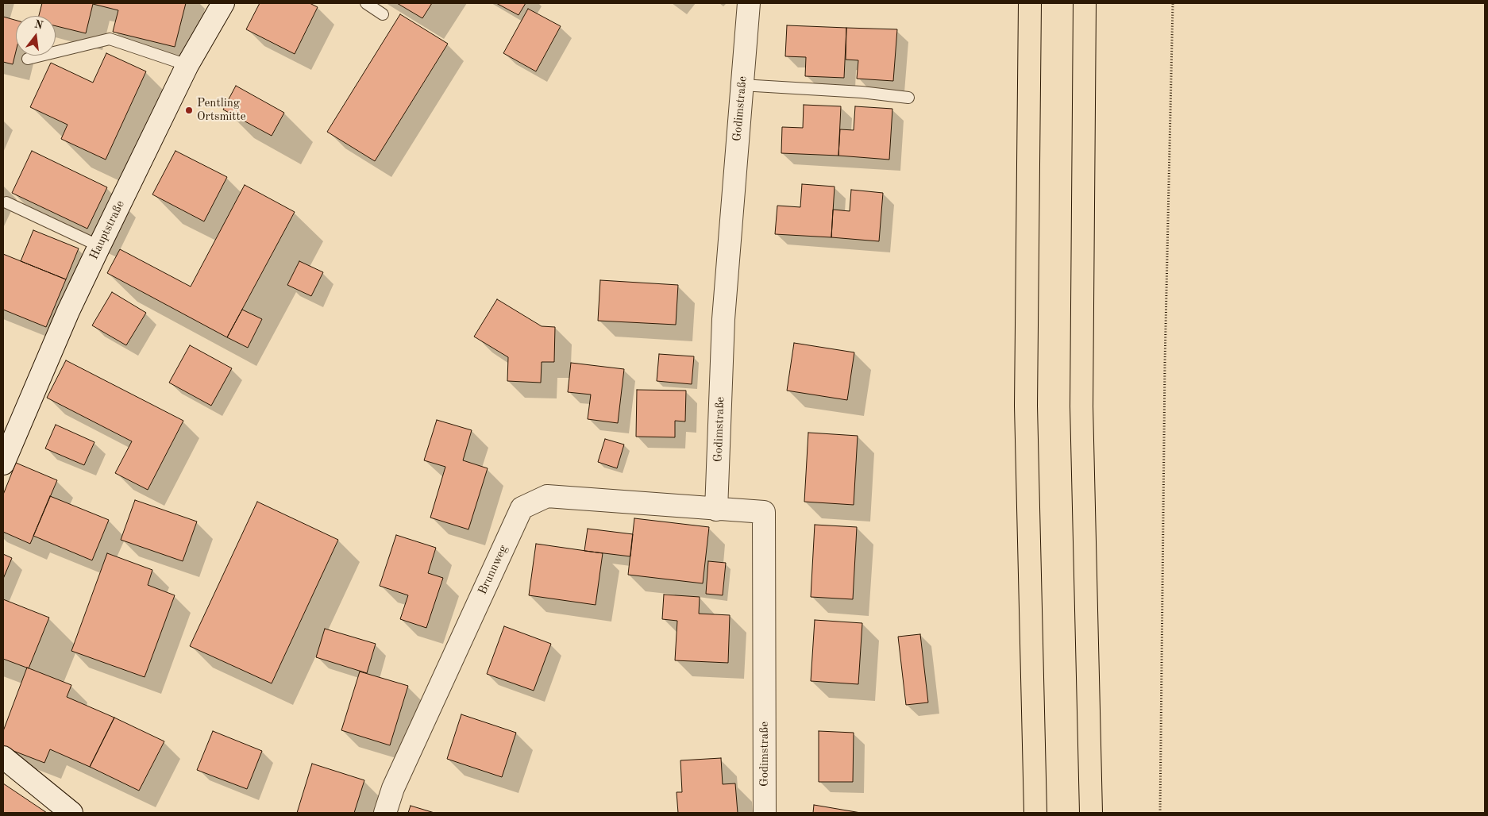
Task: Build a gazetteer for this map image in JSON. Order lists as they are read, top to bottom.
{
  "streets": {
    "street": ["Godimstraße", "Hauptstraße", "Brunnweg"]
  },
  "crossings": [
    ["Godimstraße", "Brunnweg"]
  ],
  "places": ["Pentling Ortsmitte"],
  "north": "top"
}
